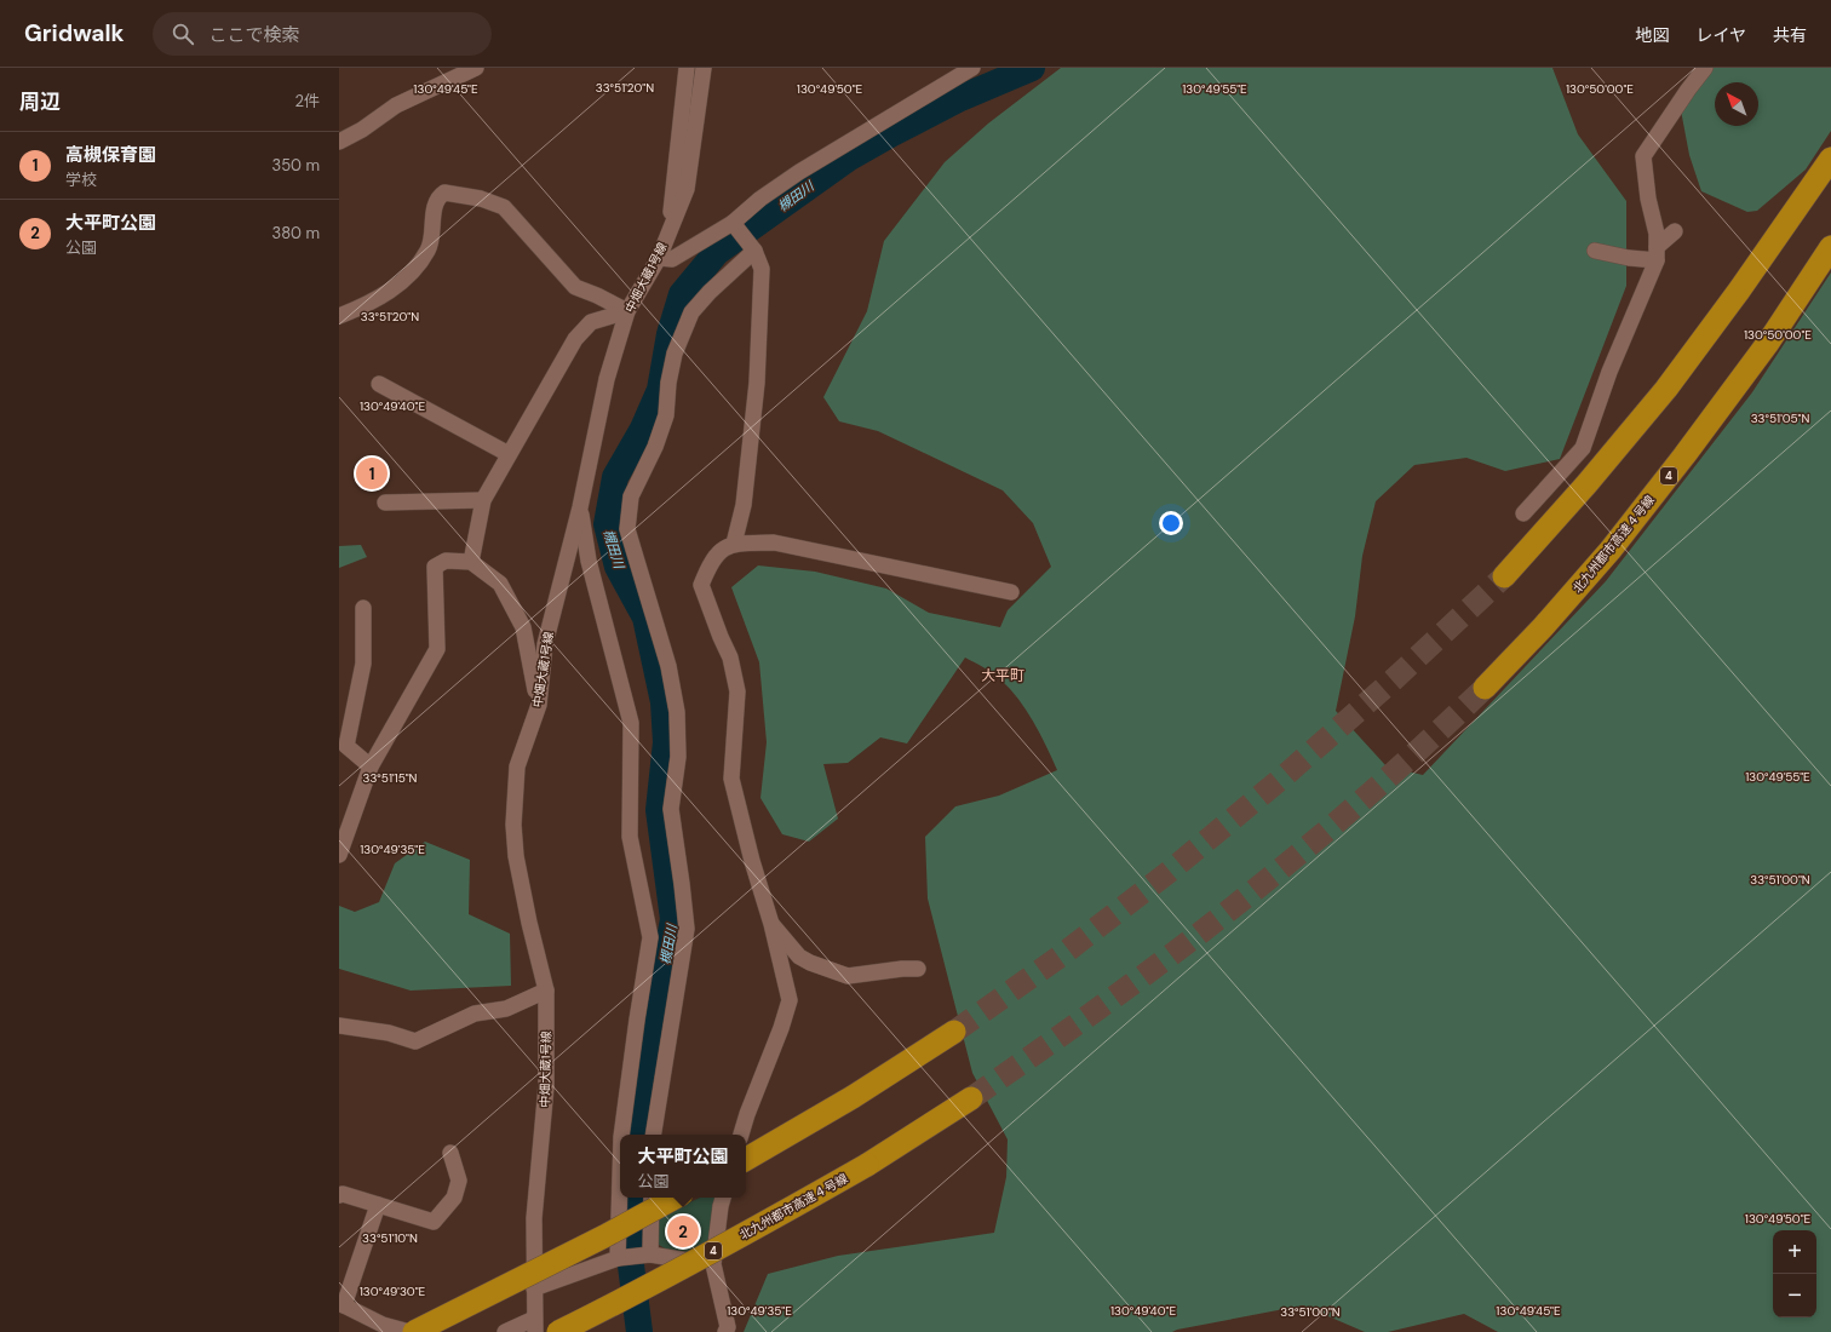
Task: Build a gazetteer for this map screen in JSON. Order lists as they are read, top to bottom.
{
  "streets": {
    "highway": ["4", "北九州都市高速４号線"],
    "street": ["中畑大蔵1号線"]
  },
  "districts": ["大平町"],
  "water": ["槻田川"],
  "north": "top left",
  "page": {
    "header": "Gridwalk",
    "search": "ここで検索",
    "nav": ["地図", "レイヤ", "共有"],
    "heading": ["周辺", "2件"],
    "list": [
      {
        "mark": "1",
        "name": "高槻保育園",
        "note": "学校",
        "value": "350 m"
      },
      {
        "mark": "2",
        "name": "大平町公園",
        "note": "公園",
        "value": "380 m"
      }
    ],
    "pins": ["1", "2"],
    "popup": ["大平町公園", "公園"],
    "map_buttons": ["+", "−"]
  },
  "coordinates": [
    "33°51'20\"N",
    "130°50'00\"E",
    "130°49'45\"E",
    "130°49'50\"E",
    "130°49'55\"E",
    "130°49'40\"E",
    "33°51'05\"N",
    "33°51'15\"N",
    "130°49'35\"E",
    "33°51'00\"N",
    "33°51'10\"N",
    "130°49'30\"E"
  ]
}
